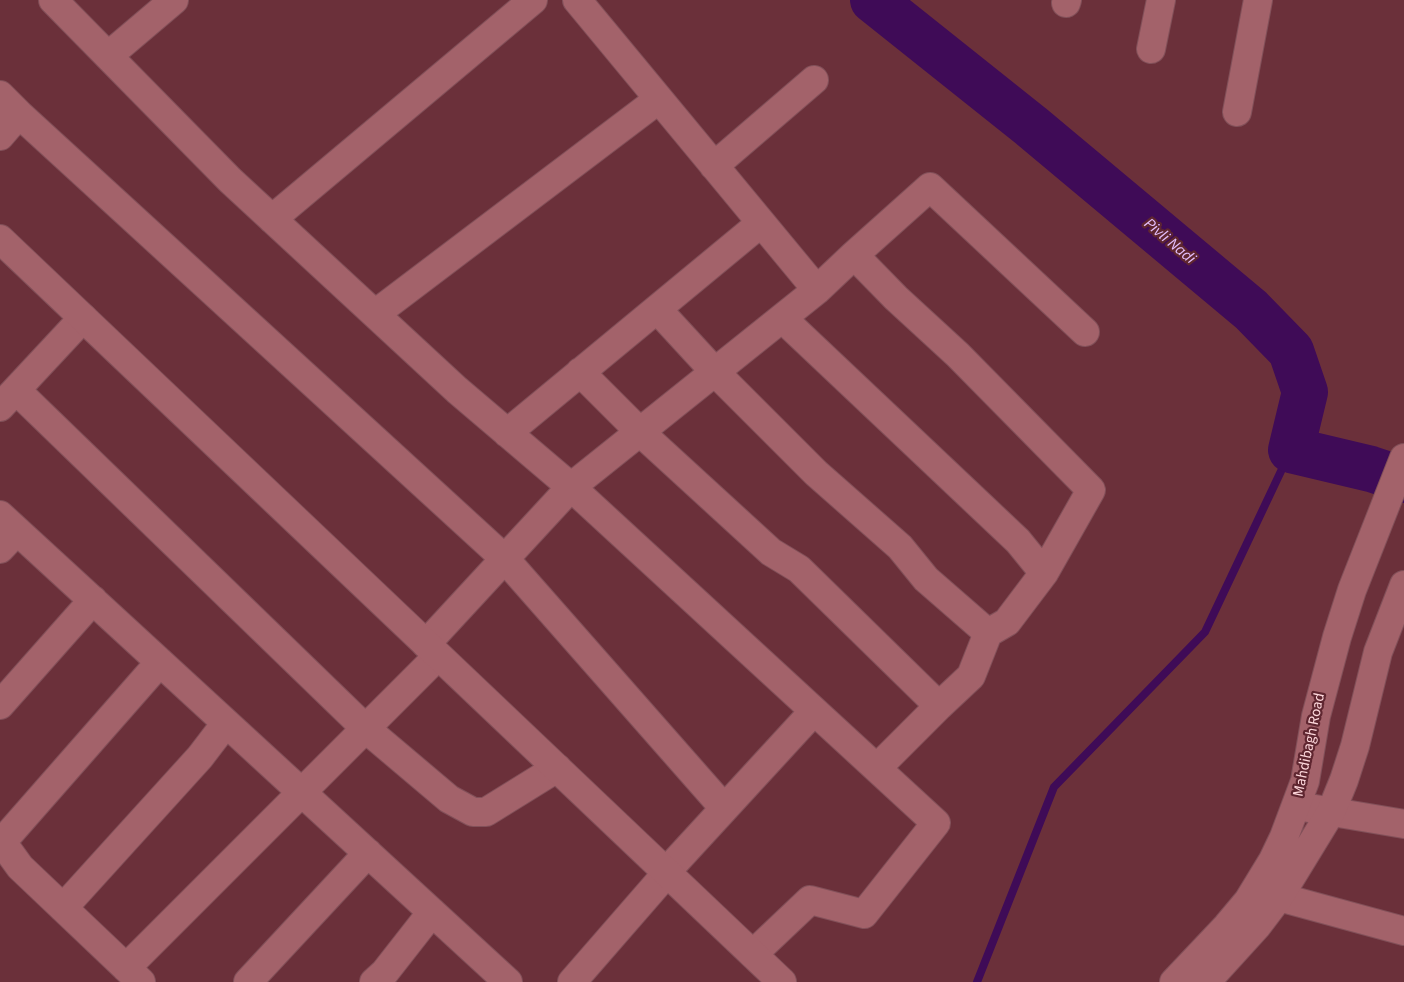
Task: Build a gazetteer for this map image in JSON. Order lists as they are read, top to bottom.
{
  "streets": {
    "street": ["Mahdibagh Road"]
  },
  "water": ["Pivli Nadi"]
}
